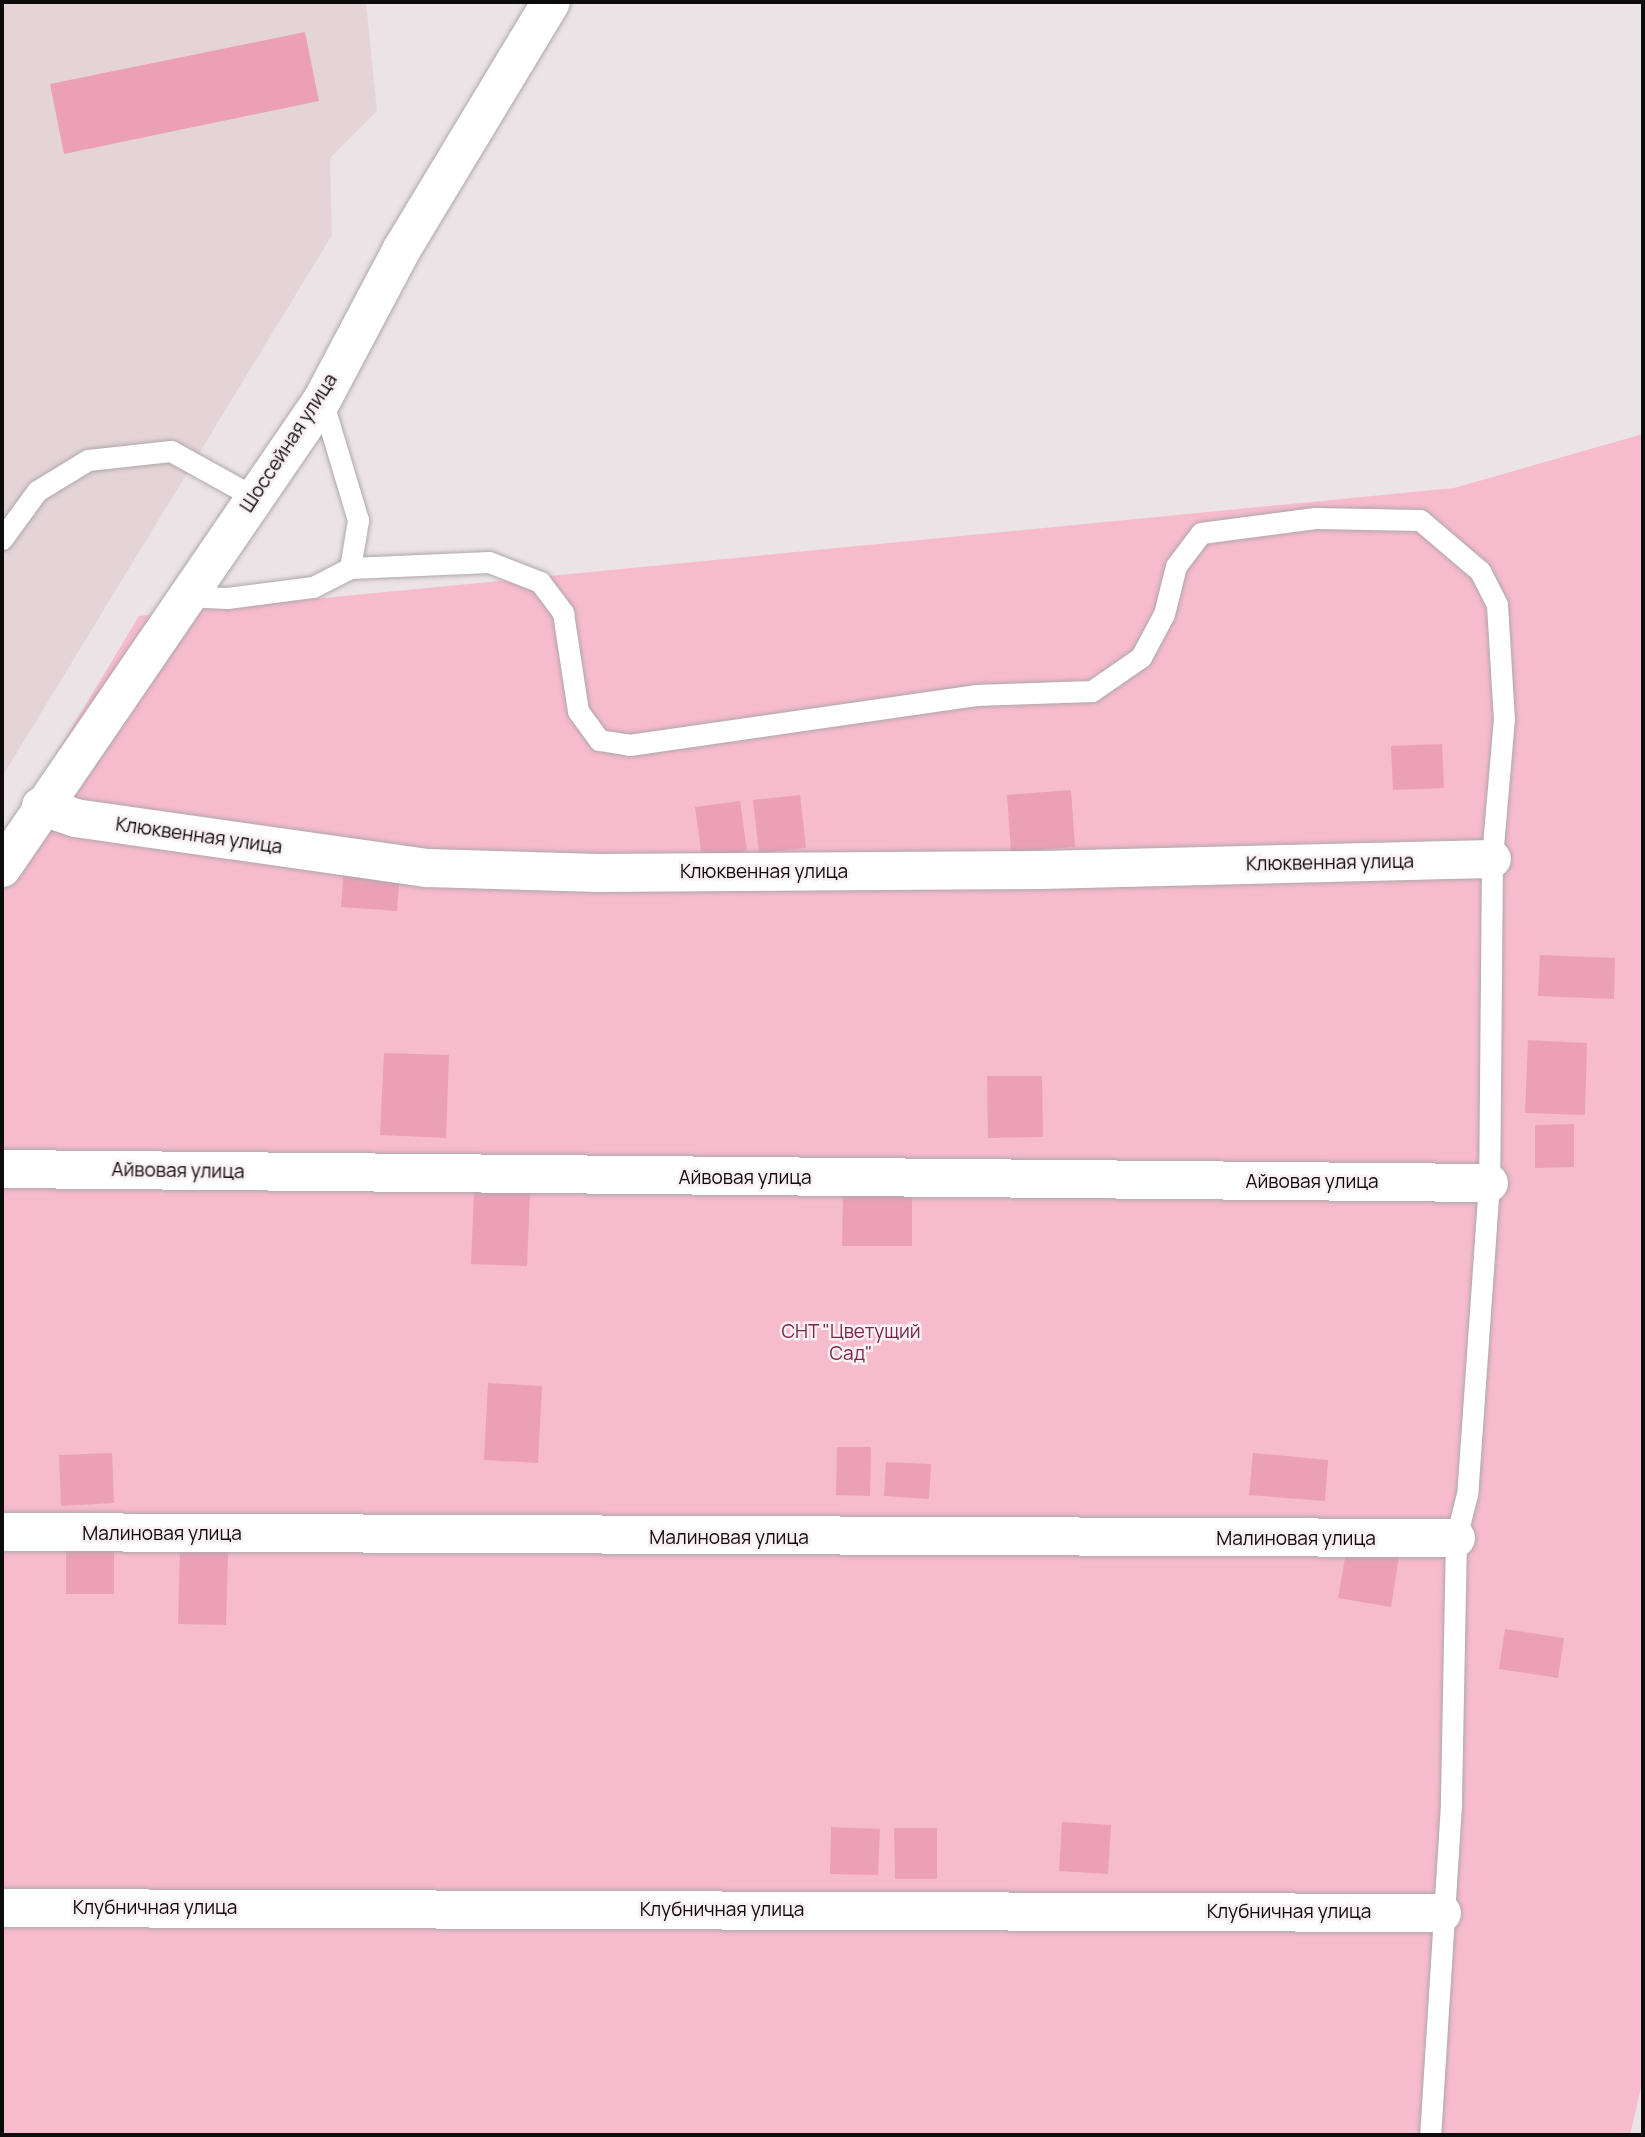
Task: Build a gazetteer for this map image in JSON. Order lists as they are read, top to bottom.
{
  "streets": {
    "street": [
      "Шоссейная улица",
      "Клюквенная улица",
      "Айвовая улица",
      "Малиновая улица",
      "Клубничная улица"
    ]
  },
  "crossings": [
    ["Шоссейная улица", "Клюквенная улица"]
  ],
  "parks": ["СНТ \"Цветущий Сад\""]
}
